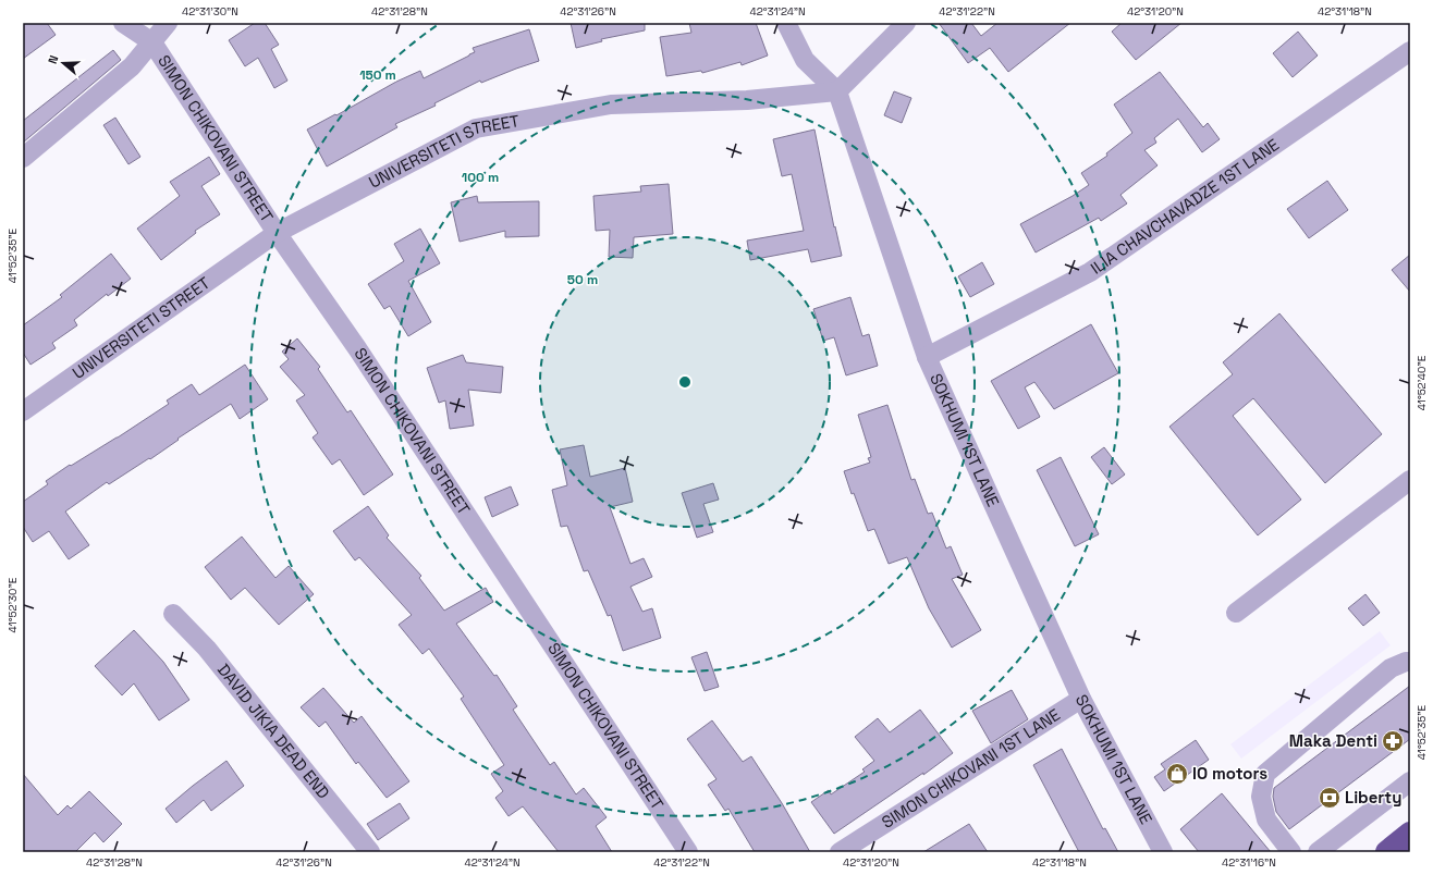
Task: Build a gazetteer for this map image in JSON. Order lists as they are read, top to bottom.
{
  "streets": {
    "street": [
      "SIMON CHIKOVANI STREET",
      "UNIVERSITETI STREET",
      "ILIA CHAVCHAVADZE 1ST LANE",
      "SOKHUMI 1ST LANE",
      "DAVID JIKIA DEAD END",
      "SIMON CHIKOVANI 1ST LANE"
    ]
  },
  "crossings": [
    ["SIMON CHIKOVANI STREET", "UNIVERSITETI STREET"],
    ["UNIVERSITETI STREET", "SOKHUMI 1ST LANE"],
    ["ILIA CHAVCHAVADZE 1ST LANE", "SOKHUMI 1ST LANE"],
    ["SOKHUMI 1ST LANE", "SIMON CHIKOVANI 1ST LANE"]
  ],
  "places": {
    "pharmacy": ["Maka Denti"],
    "shop": ["IO motors"],
    "bank": ["Liberty"]
  },
  "north": "left",
  "coordinates": [
    "42°31'30\"N",
    "42°31'28\"N",
    "42°31'26\"N",
    "42°31'24\"N",
    "42°31'22\"N",
    "42°31'20\"N",
    "42°31'18\"N",
    "41°52'35\"E",
    "41°52'40\"E",
    "41°52'30\"E",
    "42°31'16\"N"
  ],
  "rings": ["150 m", "100 m", "50 m"]
}
